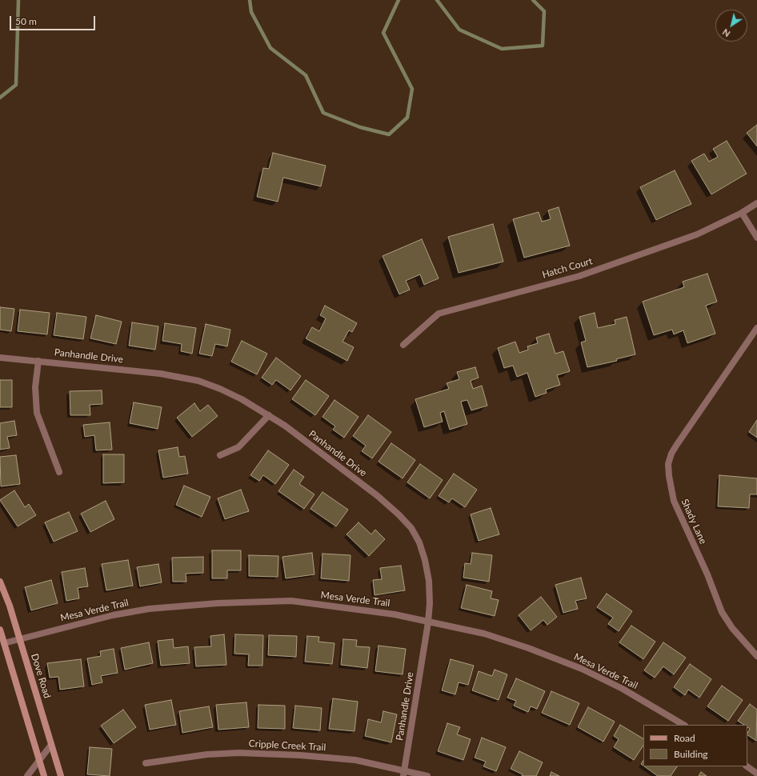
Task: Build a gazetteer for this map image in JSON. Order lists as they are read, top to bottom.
{
  "streets": {
    "main road": ["Dove Road"],
    "street": [
      "Hatch Court",
      "Panhandle Drive",
      "Shady Lane",
      "Mesa Verde Trail",
      "Cripple Creek Trail"
    ]
  },
  "crossings": [
    ["Panhandle Drive", "Mesa Verde Trail"],
    ["Panhandle Drive", "Cripple Creek Trail"],
    ["Mesa Verde Trail", "Dove Road"]
  ],
  "legend": ["Road", "Building"],
  "scale_bar": "50 m",
  "north": "bottom left"
}
